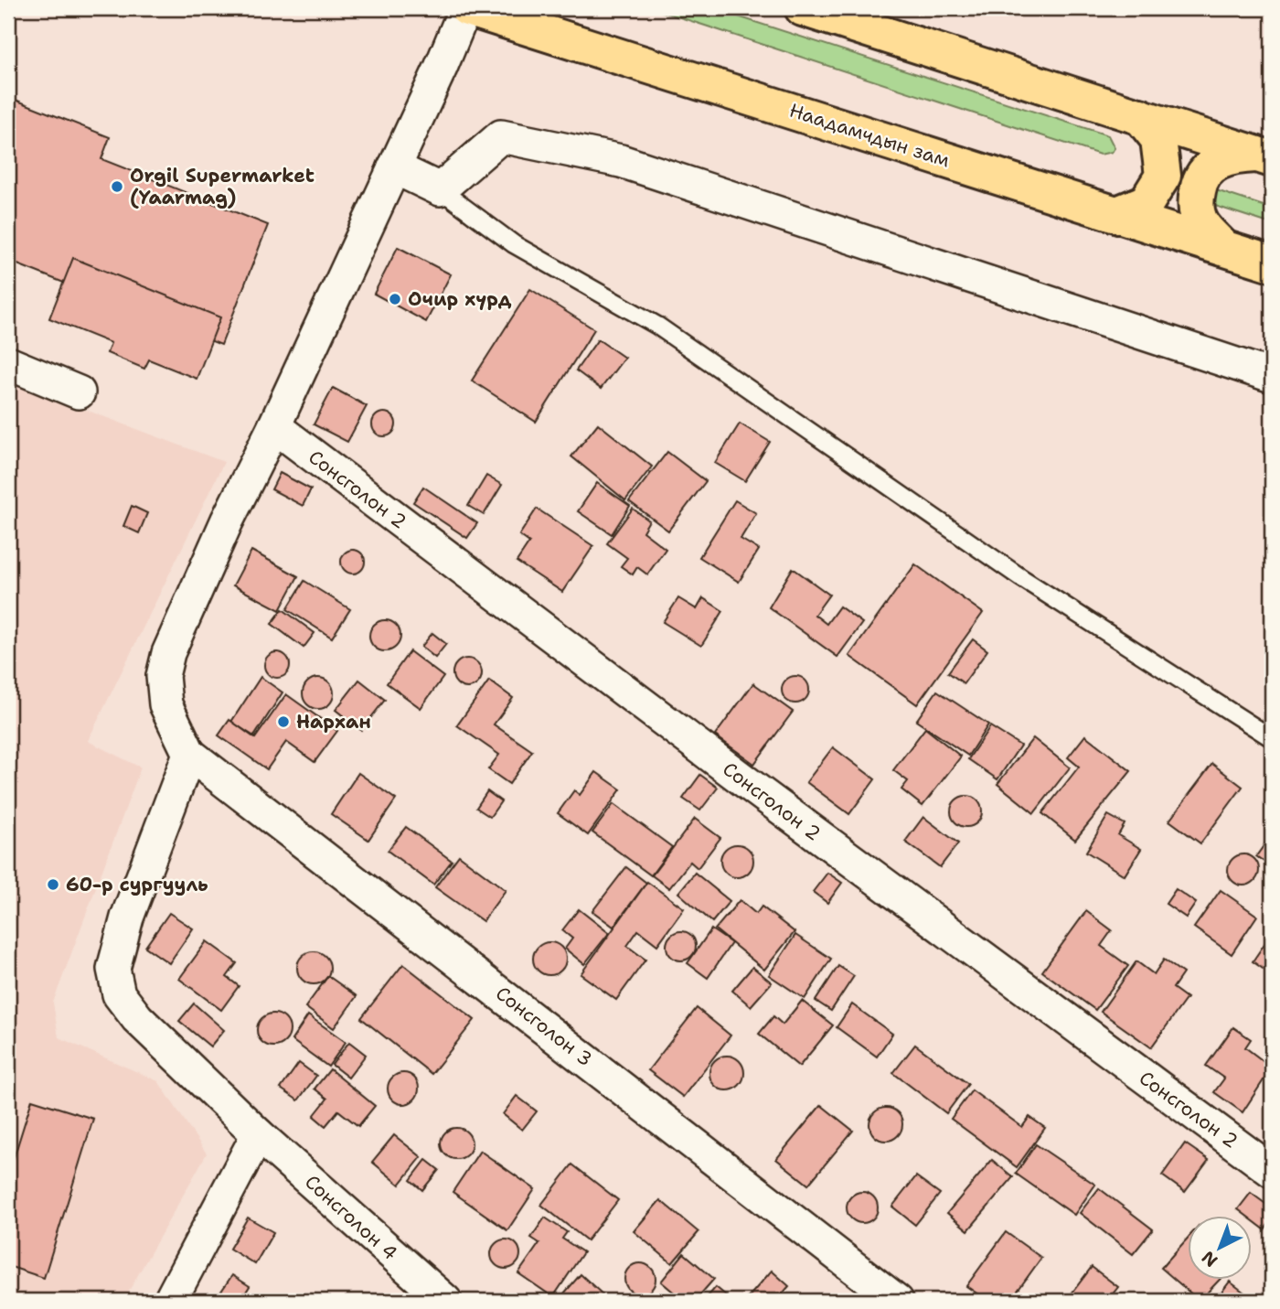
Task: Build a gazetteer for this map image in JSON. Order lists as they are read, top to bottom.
{
  "streets": {
    "highway": ["Наадамчдын зам"],
    "street": ["Сонсголон 2", "Сонсголон 3", "Сонсголон 4"]
  },
  "crossings": [
    ["Сонсголон 3", "Сонсголон 4"]
  ],
  "places": [
    "Orgil Supermarket (Yaarmag)",
    "Очир хүрд",
    "Нархан",
    "60-р сургууль"
  ],
  "north": "bottom left"
}
